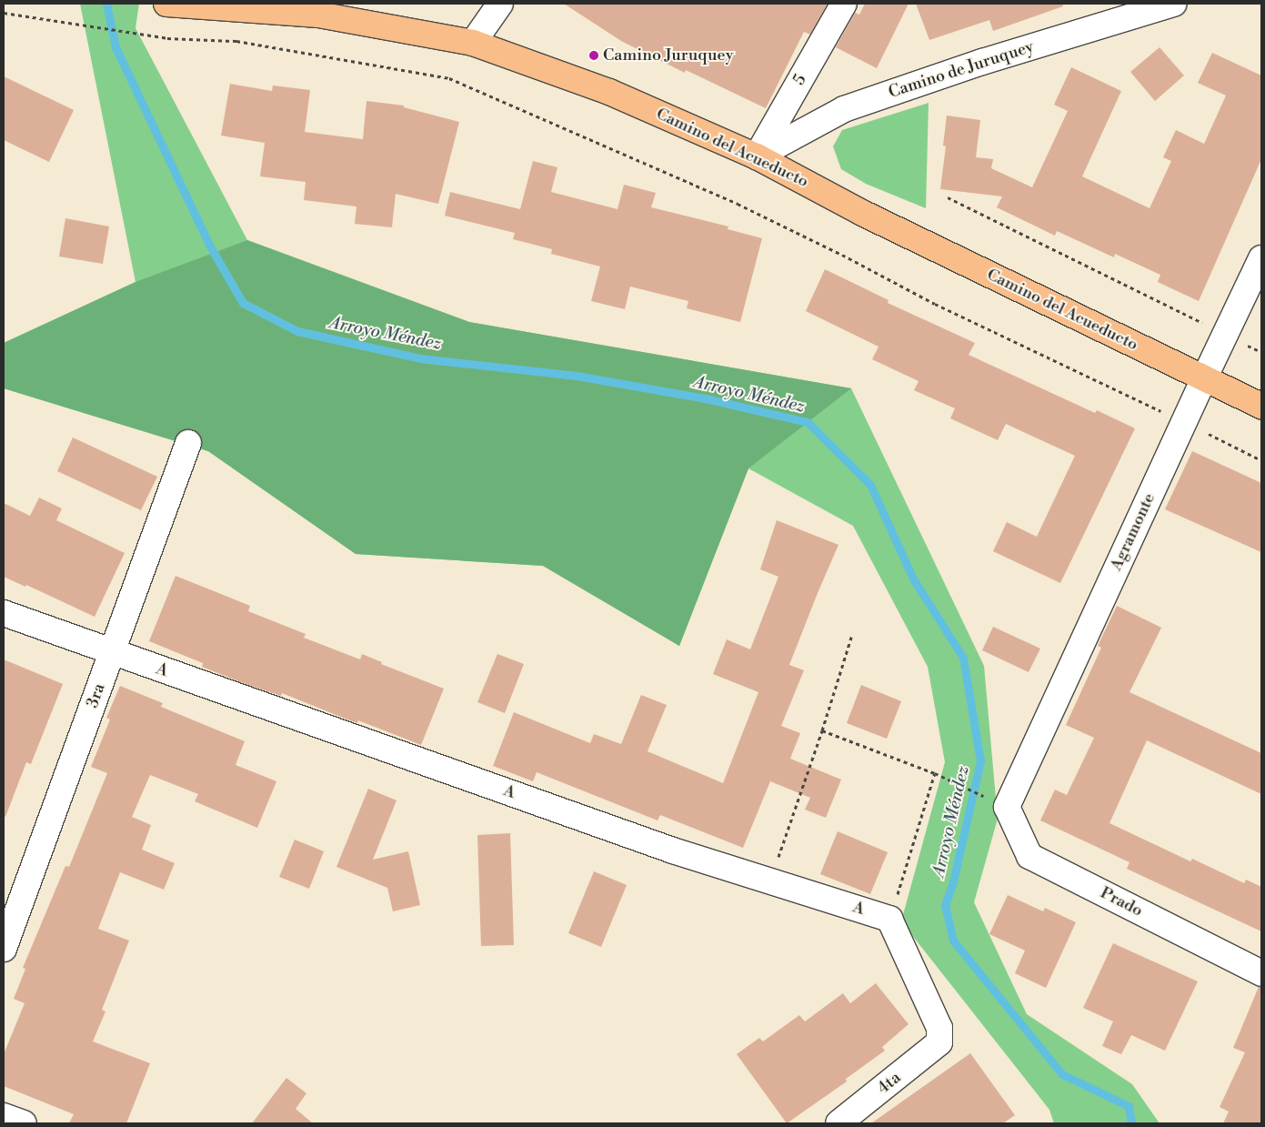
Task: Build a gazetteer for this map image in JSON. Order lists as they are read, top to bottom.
{
  "streets": {
    "main road": ["Camino del Acueducto"],
    "street": [
      "Camino de Juruquey",
      "5",
      "Agramonte",
      "A",
      "3ra",
      "Prado",
      "4ta"
    ]
  },
  "crossings": [
    ["Camino de Juruquey", "5"],
    ["Camino de Juruquey", "Camino del Acueducto"],
    ["5", "Camino del Acueducto"],
    ["Camino del Acueducto", "Agramonte"],
    ["Agramonte", "Prado"],
    ["A", "3ra"],
    ["A", "4ta"]
  ],
  "water": ["Arroyo Méndez"],
  "places": ["Camino Juruquey"]
}
